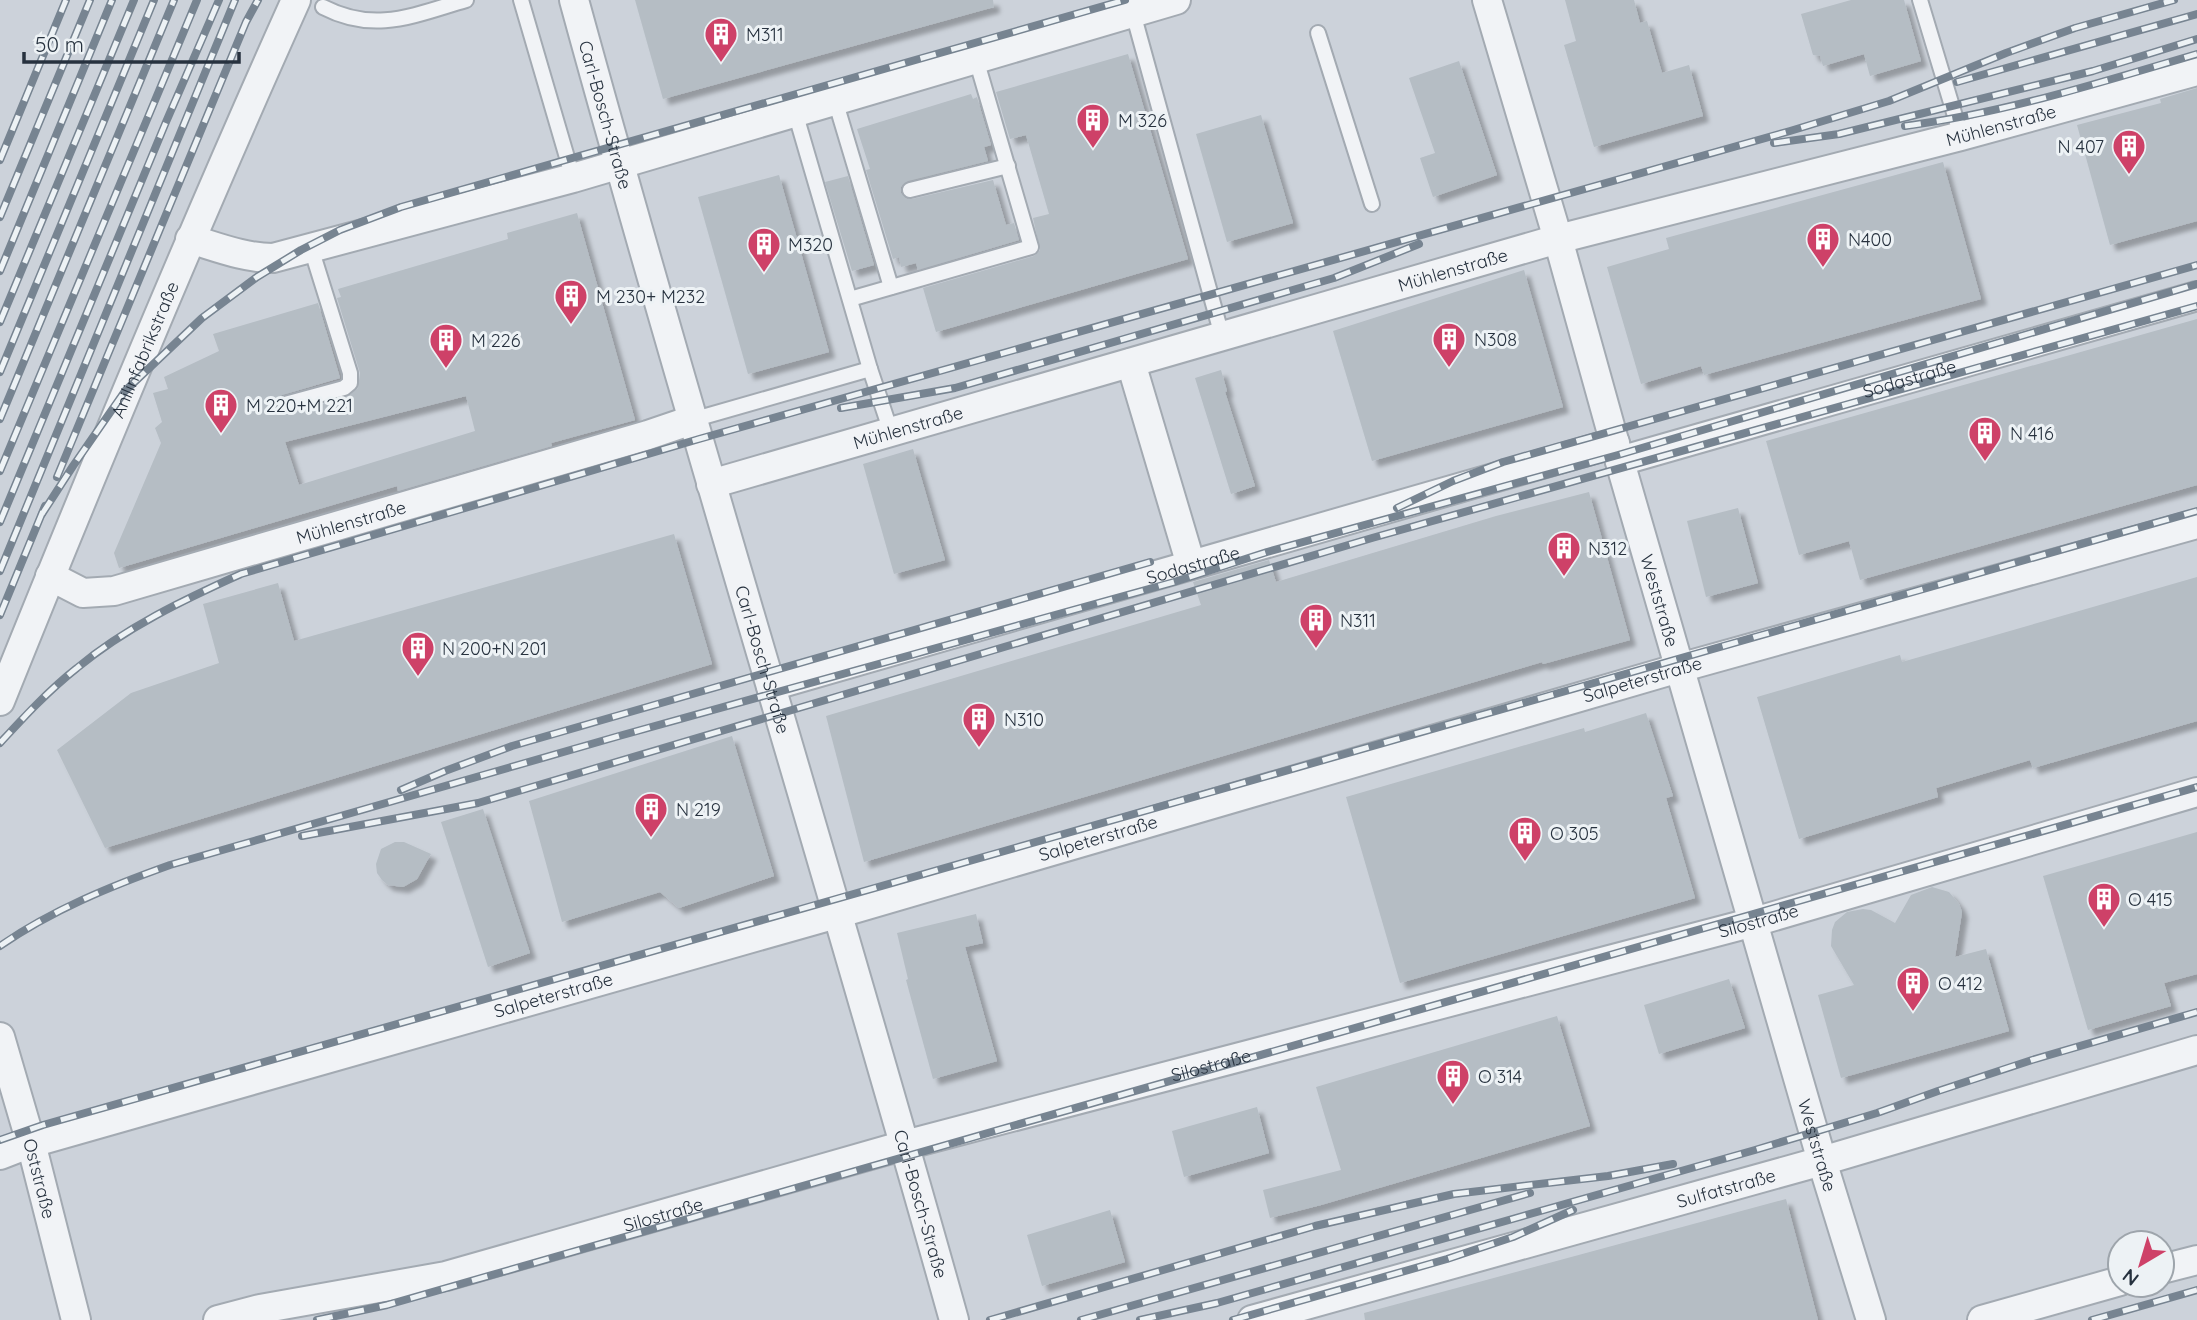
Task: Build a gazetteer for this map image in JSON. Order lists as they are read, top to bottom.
{
  "streets": {
    "street": [
      "Carl-Bosch-Straße",
      "Mühlenstraße",
      "Anilinfabrikstraße",
      "Sodastraße",
      "Weststraße",
      "Salpeterstraße",
      "Silostraße",
      "Oststraße",
      "Sulfatstraße"
    ]
  },
  "crossings": [
    ["Carl-Bosch-Straße", "Mühlenstraße"],
    ["Carl-Bosch-Straße", "Sodastraße"],
    ["Carl-Bosch-Straße", "Salpeterstraße"],
    ["Carl-Bosch-Straße", "Silostraße"],
    ["Mühlenstraße", "Anilinfabrikstraße"],
    ["Mühlenstraße", "Weststraße"],
    ["Sodastraße", "Weststraße"],
    ["Weststraße", "Salpeterstraße"],
    ["Weststraße", "Silostraße"],
    ["Weststraße", "Sulfatstraße"],
    ["Salpeterstraße", "Oststraße"]
  ],
  "places": {
    "building": [
      "M311",
      "M 326",
      "N 407",
      "N400",
      "M320",
      "M 230+ M232",
      "N308",
      "M 226",
      "M 220+M 221",
      "N 416",
      "N312",
      "N311",
      "N 200+N 201",
      "N310",
      "N 219",
      "O 305",
      "O 415",
      "O 412",
      "O 314"
    ]
  },
  "scale_bar": "50 m",
  "north": "bottom left"
}
